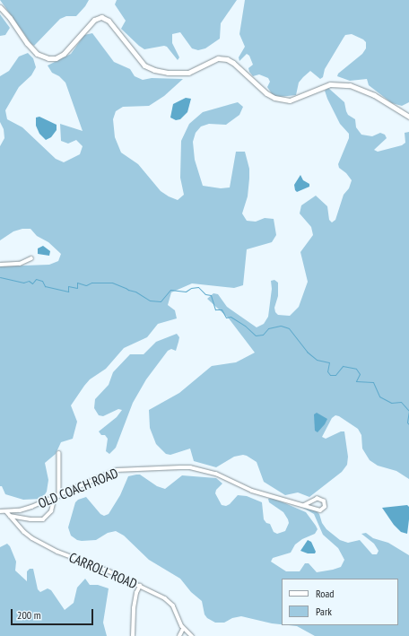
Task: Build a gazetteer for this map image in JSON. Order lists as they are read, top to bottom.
{
  "streets": {
    "street": ["OLD COACH ROAD", "CARROLL ROAD"]
  },
  "crossings": [
    ["OLD COACH ROAD", "CARROLL ROAD"]
  ],
  "legend": ["Road", "Park"],
  "scale_bar": "200 m"
}
